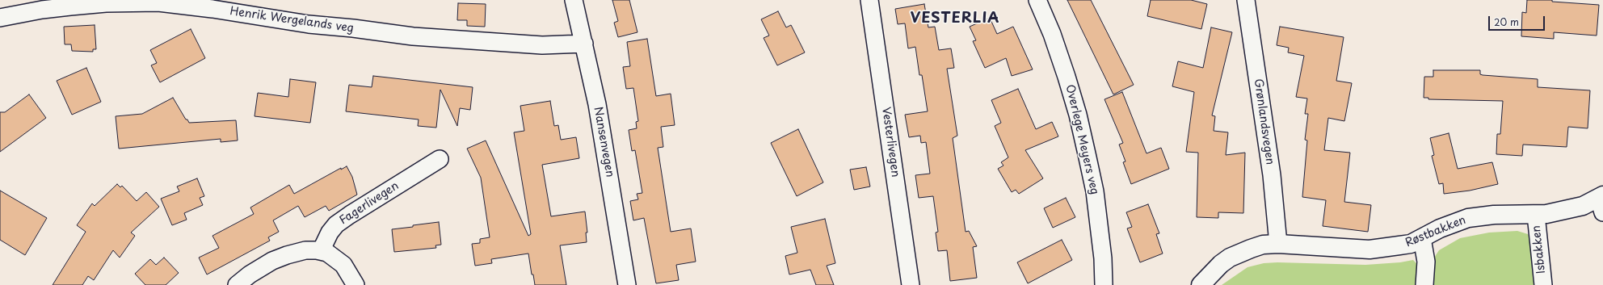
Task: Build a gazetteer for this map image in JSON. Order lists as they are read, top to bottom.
{
  "streets": {
    "street": [
      "Henrik Wergelands veg",
      "Grønlandsvegen",
      "Overlege Meyers veg",
      "Nansenvegen",
      "Vesterlivegen",
      "Fagerlivegen",
      "Røstbakken",
      "Isbakken"
    ]
  },
  "crossings": [
    ["Henrik Wergelands veg", "Nansenvegen"],
    ["Grønlandsvegen", "Røstbakken"],
    ["Røstbakken", "Isbakken"]
  ],
  "districts": ["VESTERLIA"],
  "scale_bar": "20 m"
}
